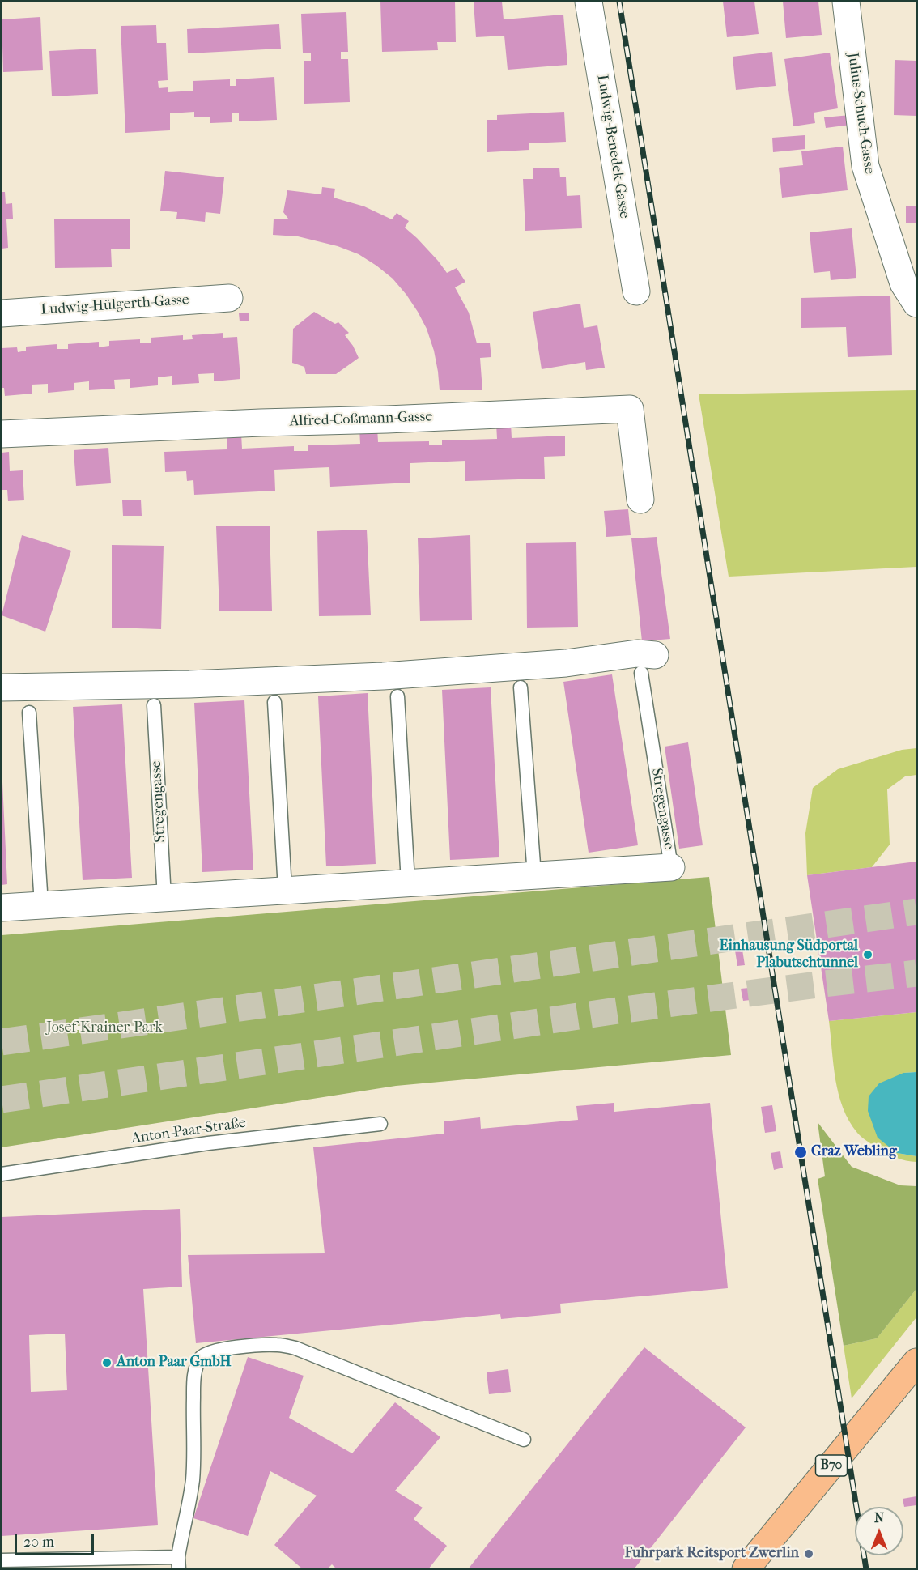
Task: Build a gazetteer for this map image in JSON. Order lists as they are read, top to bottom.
{
  "streets": {
    "main road": ["B70"],
    "street": [
      "Julius-Schuch-Gasse",
      "Ludwig-Benedek-Gasse",
      "Ludwig-Hülgerth-Gasse",
      "Alfred-Coßmann-Gasse",
      "Stregengasse"
    ],
    "lane": ["Anton-Paar-Straße"]
  },
  "parks": ["Josef-Krainer-Park"],
  "places": [
    "Einhausung Südportal Plabutschtunnel",
    "Graz Webling",
    "Anton Paar GmbH",
    "Fuhrpark Reitsport Zwerlin"
  ],
  "scale_bar": "20 m",
  "north": "top"
}
